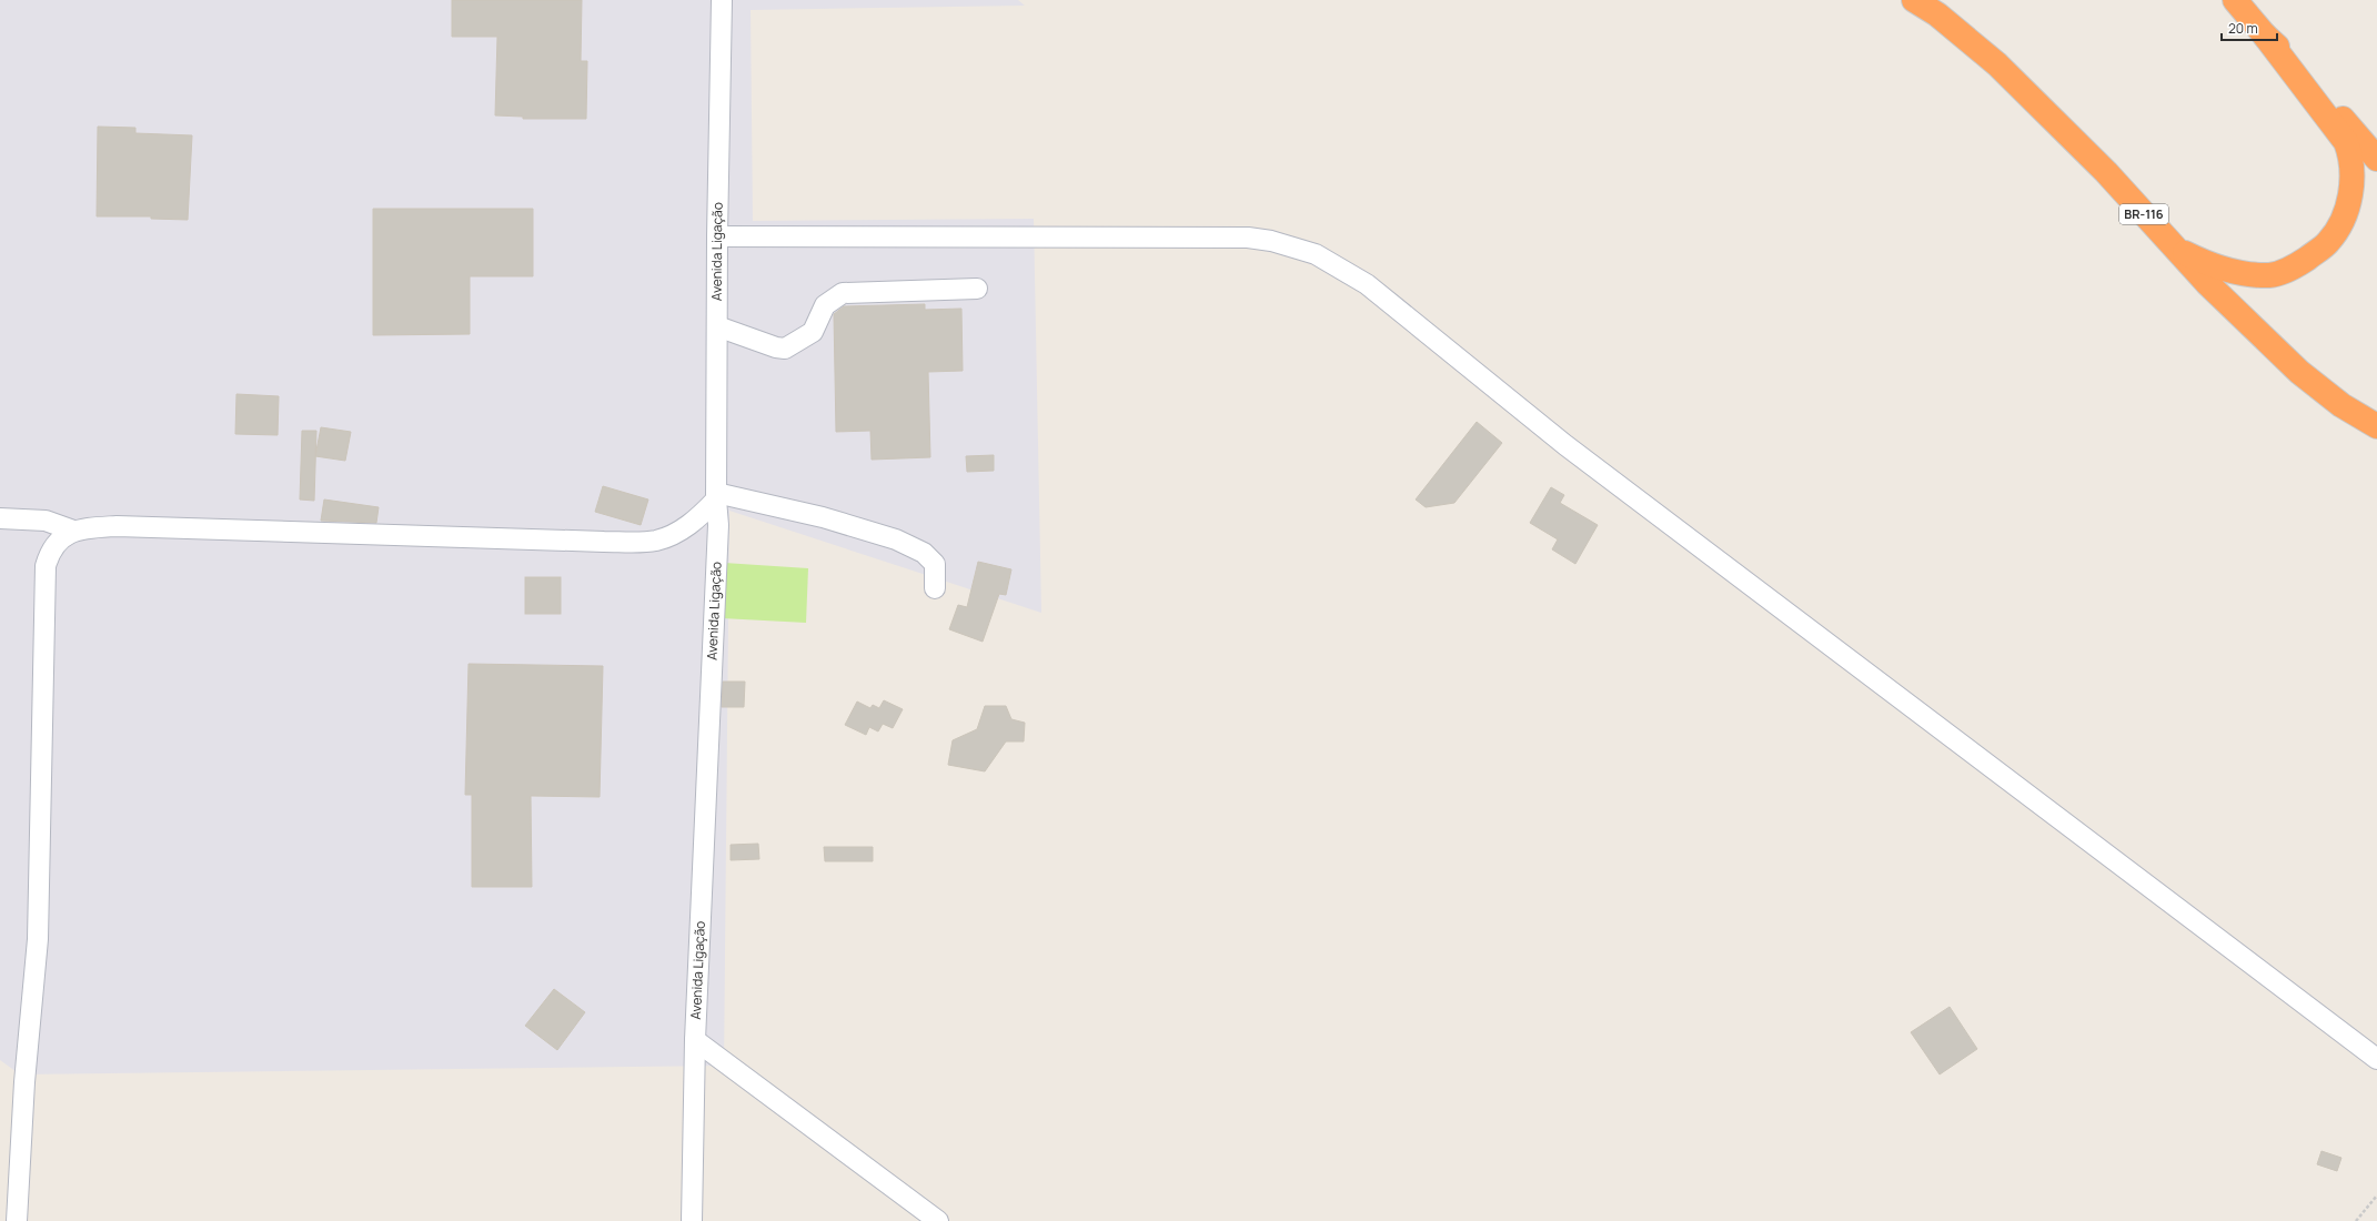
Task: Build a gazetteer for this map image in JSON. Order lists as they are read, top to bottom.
{
  "streets": {
    "highway": ["BR-116"],
    "street": ["Avenida Ligação"]
  },
  "scale_bar": "20 m"
}
